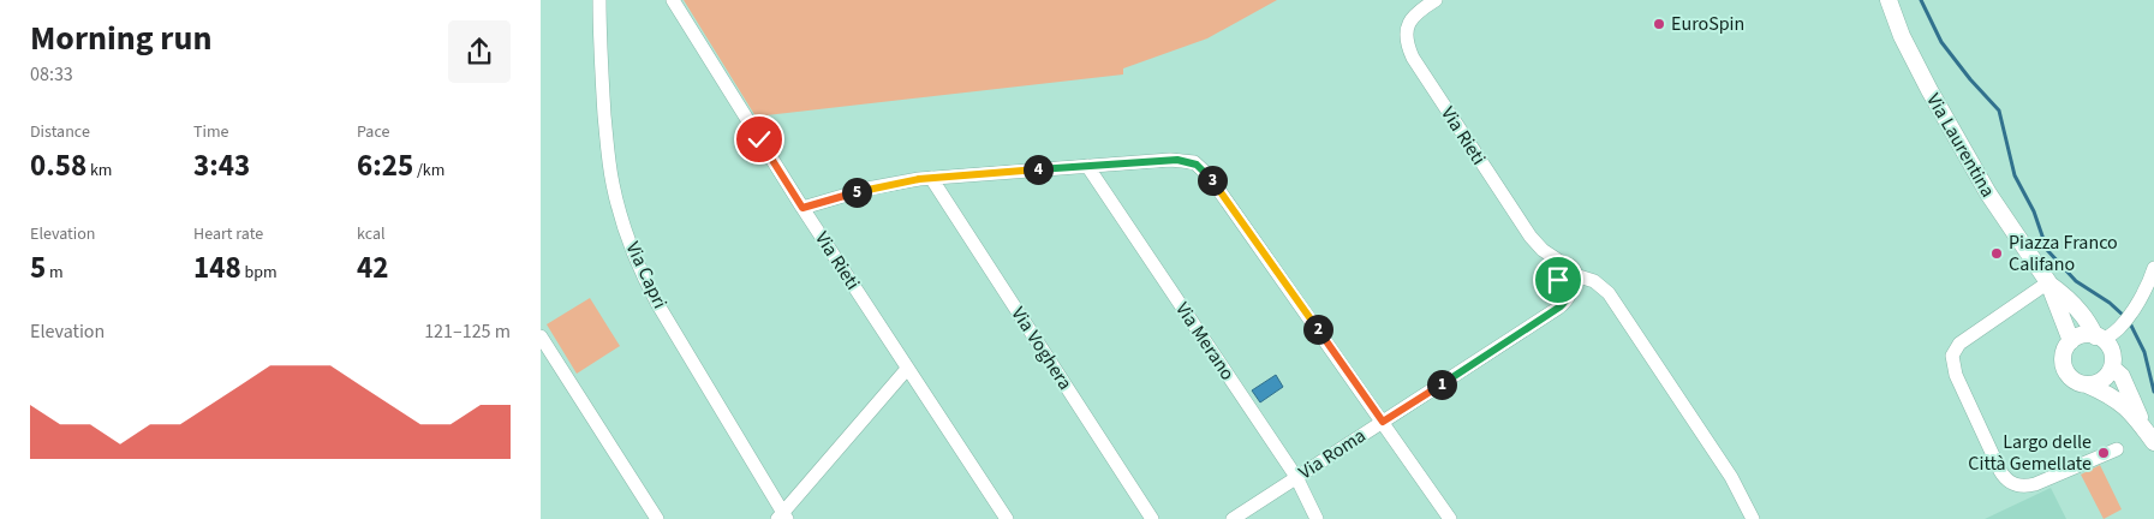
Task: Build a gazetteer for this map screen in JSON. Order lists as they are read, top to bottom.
{
  "streets": {
    "main road": ["Via Laurentina"],
    "street": [
      "Via Rieti",
      "Via Capri",
      "Via Merano",
      "Via Voghera",
      "Via Roma"
    ]
  },
  "crossings": [
    ["Via Rieti", "Via Roma"],
    ["Via Merano", "Via Roma"]
  ],
  "places": ["EuroSpin", "Piazza Franco Califano", "Largo delle Città Gemellate"],
  "page": {
    "heading": ["Morning run", "08:33"],
    "stats": [
      ["Distance", "0.58 km"],
      ["Time", "3:43"],
      ["Pace", "6:25 /km"],
      ["Elevation", "5 m"],
      ["Heart rate", "148 bpm"],
      ["kcal", "42"]
    ],
    "pins": [
      "4",
      "3",
      "5",
      "2",
      "1"
    ],
    "chart": ["Elevation", "121–125 m"]
  }
}
